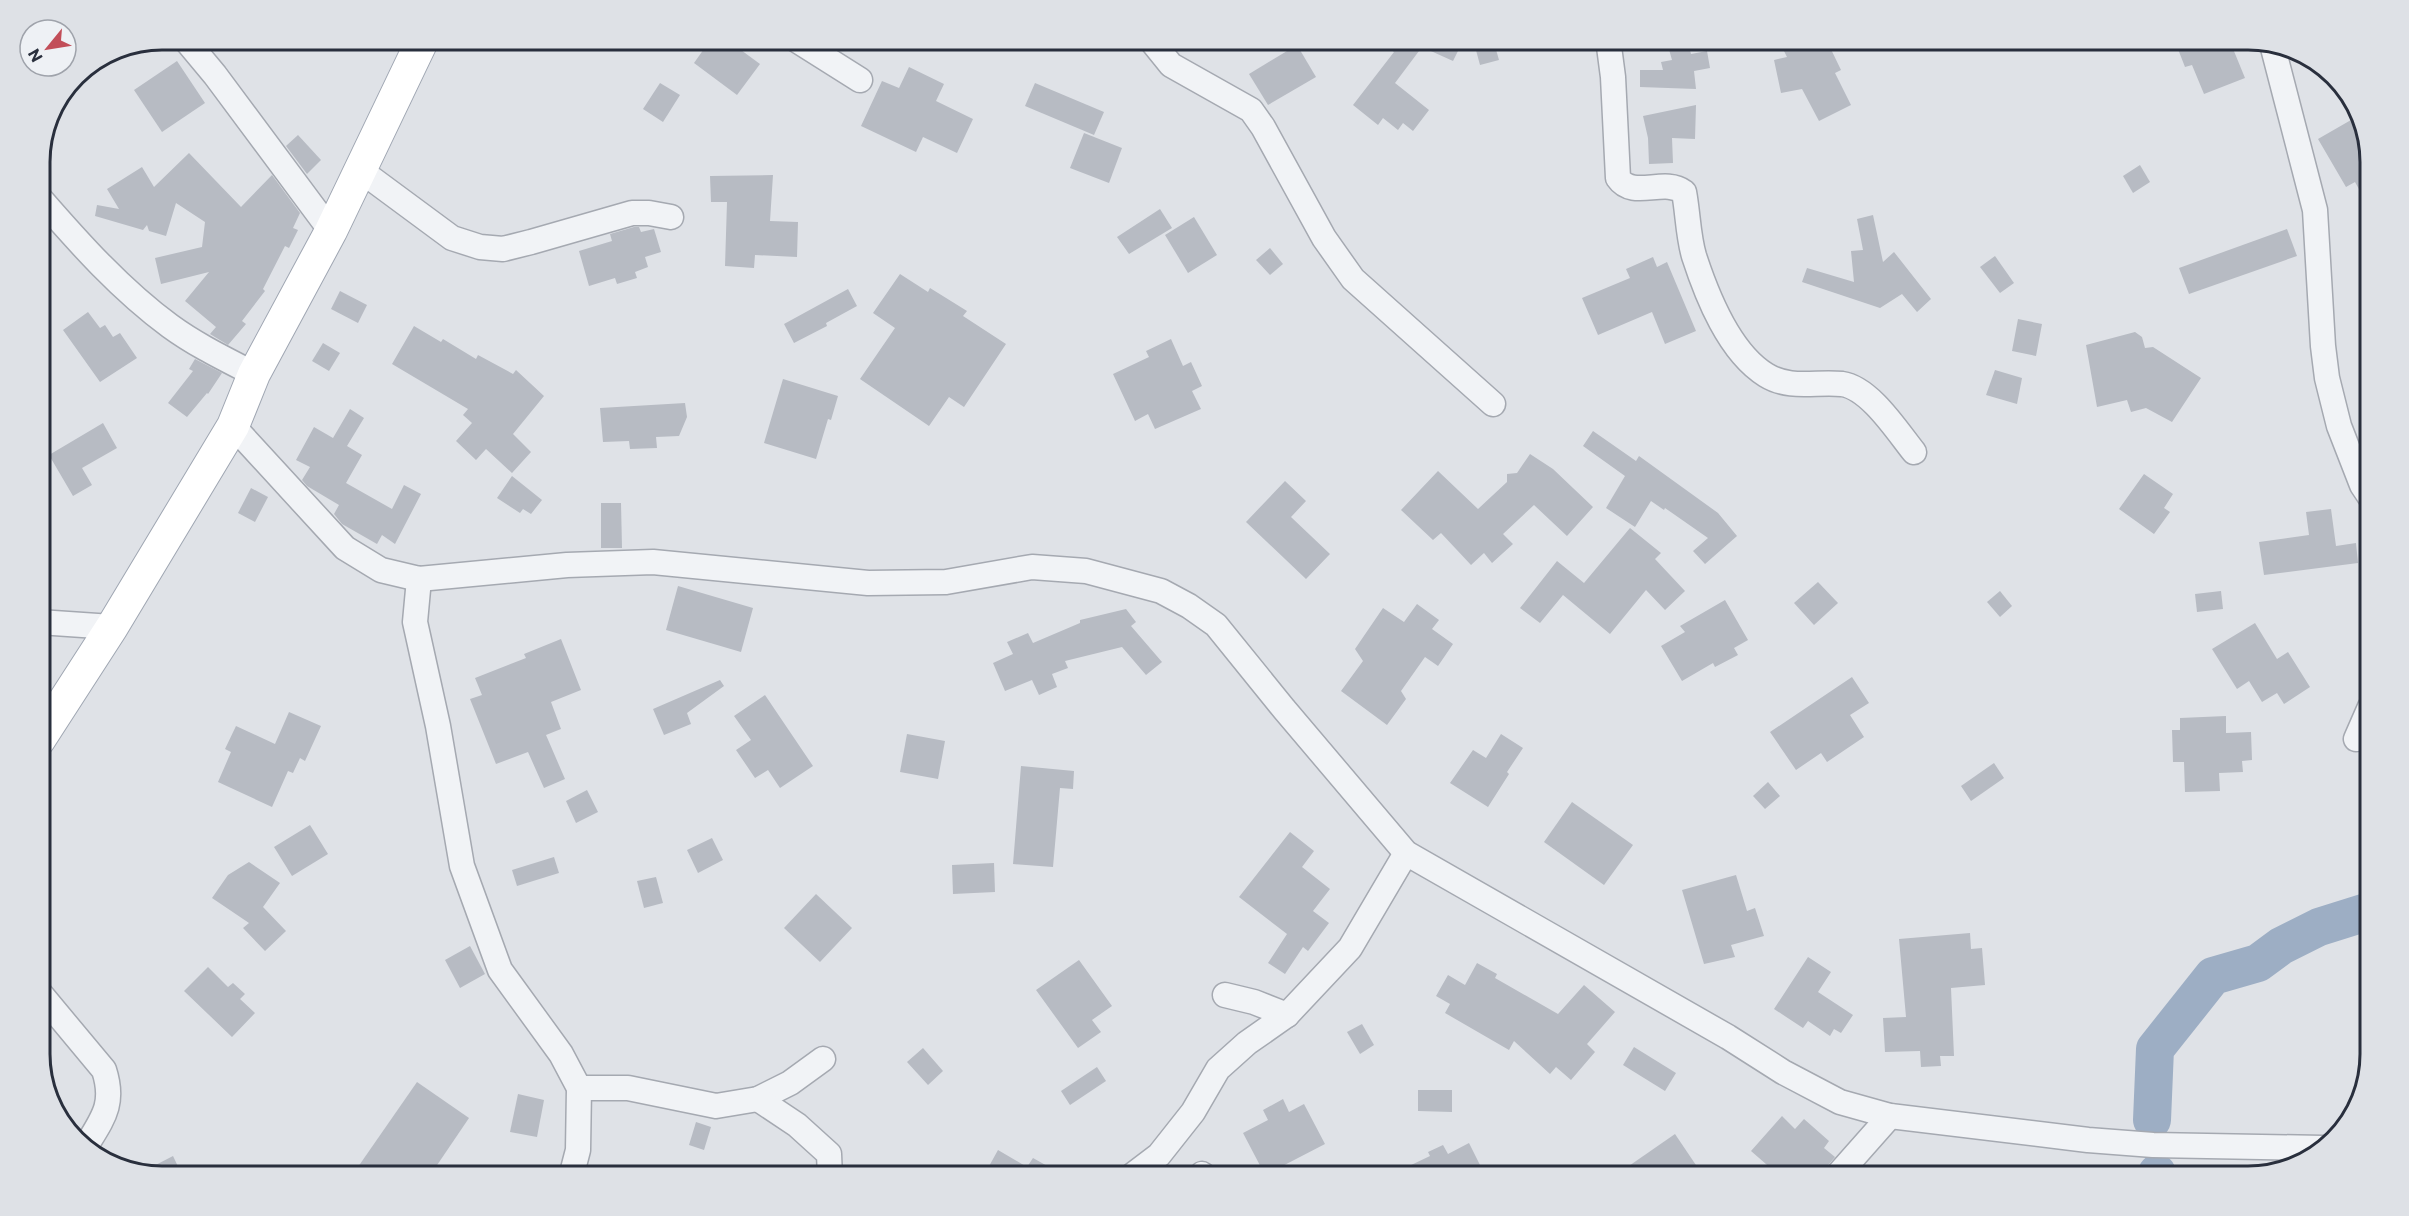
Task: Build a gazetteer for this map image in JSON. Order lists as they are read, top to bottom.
{
  "north": "bottom left"
}
